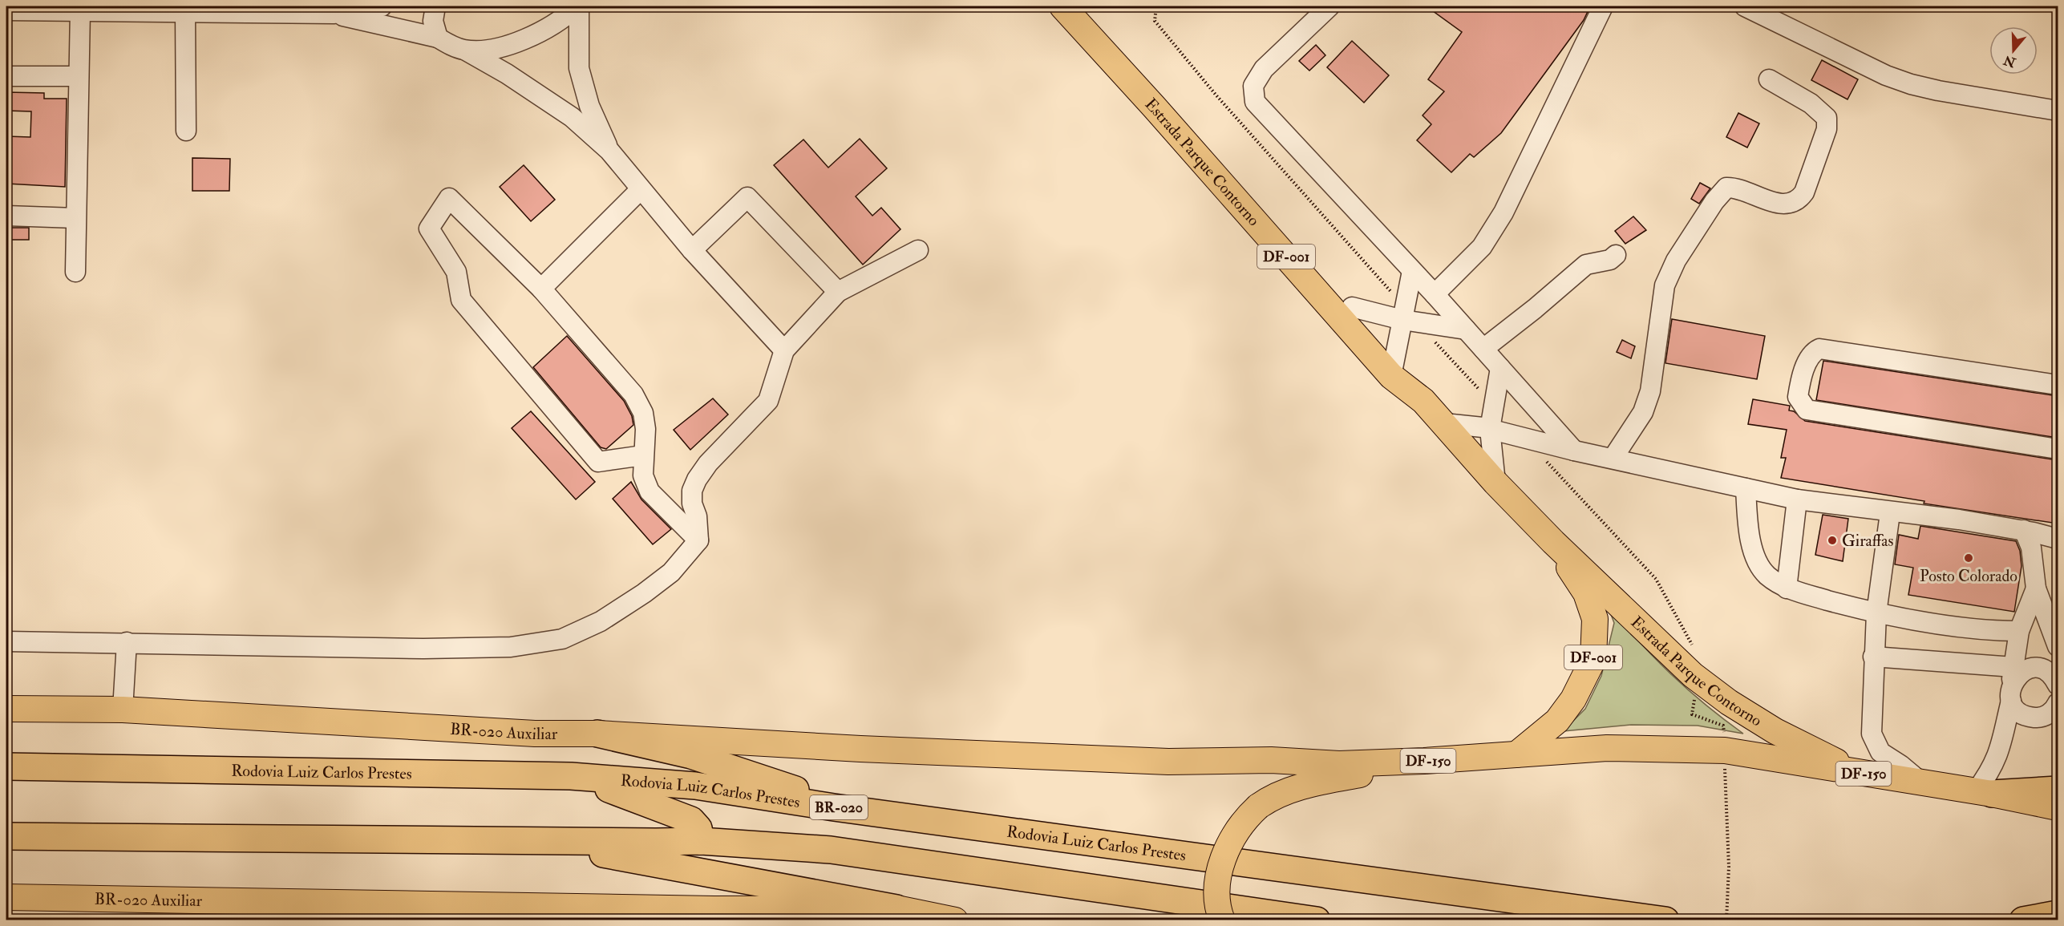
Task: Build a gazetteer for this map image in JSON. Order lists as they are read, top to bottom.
{
  "streets": {
    "highway": ["Rodovia Luiz Carlos Prestes", "BR-020"],
    "main road": [
      "Estrada Parque Contorno",
      "DF-001",
      "BR-020 Auxiliar",
      "DF-150"
    ]
  },
  "crossings": [
    ["Estrada Parque Contorno", "DF-150"],
    ["BR-020 Auxiliar", "DF-150"]
  ],
  "places": ["Giraffas", "Posto Colorado"],
  "north": "bottom"
}
